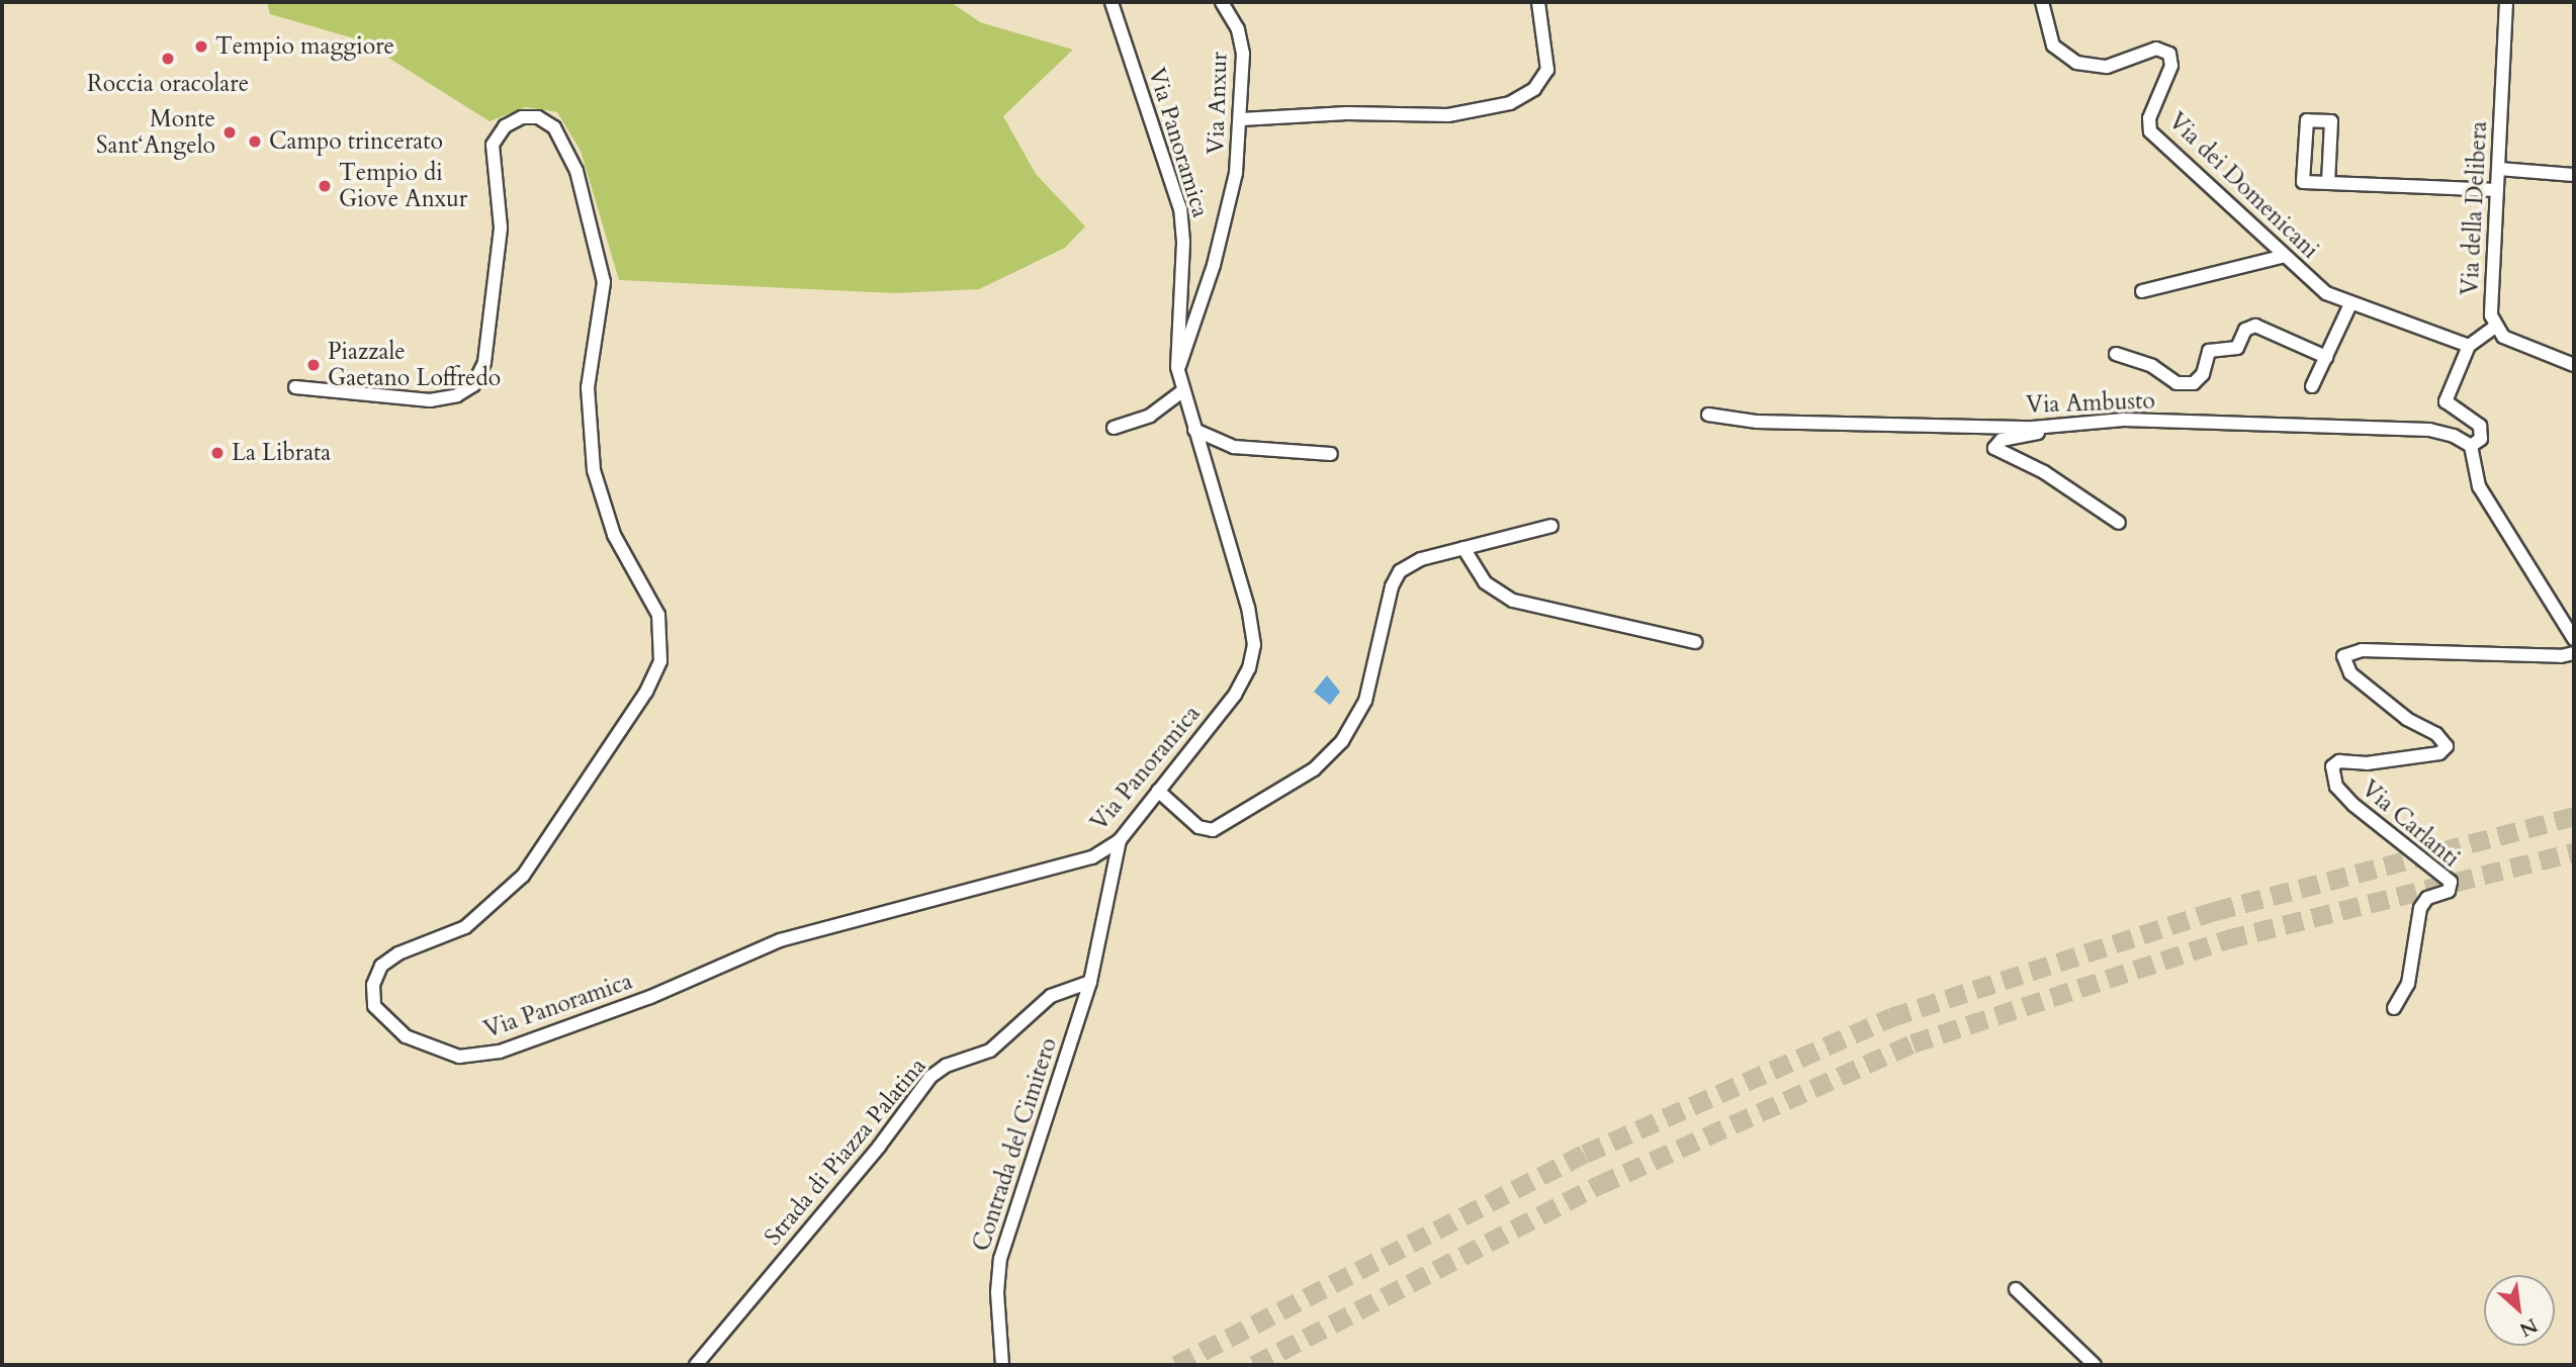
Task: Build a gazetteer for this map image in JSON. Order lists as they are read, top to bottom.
{
  "streets": {
    "street": [
      "Via Anxur",
      "Via Panoramica",
      "Via dei Domenicani",
      "Via della Delibera",
      "Via Ambusto",
      "Via Carlanti",
      "Contrada del Cimitero",
      "Strada di Piazza Palatina"
    ]
  },
  "crossings": [
    ["Via Anxur", "Via Panoramica"],
    ["Via Panoramica", "Contrada del Cimitero"],
    ["Contrada del Cimitero", "Strada di Piazza Palatina"]
  ],
  "places": [
    "Tempio maggiore",
    "Roccia oracolare",
    "Monte Sant‘Angelo",
    "Campo trincerato",
    "Tempio di Giove Anxur",
    "Piazzale Gaetano Loffredo",
    "La Librata"
  ],
  "north": "bottom right"
}
